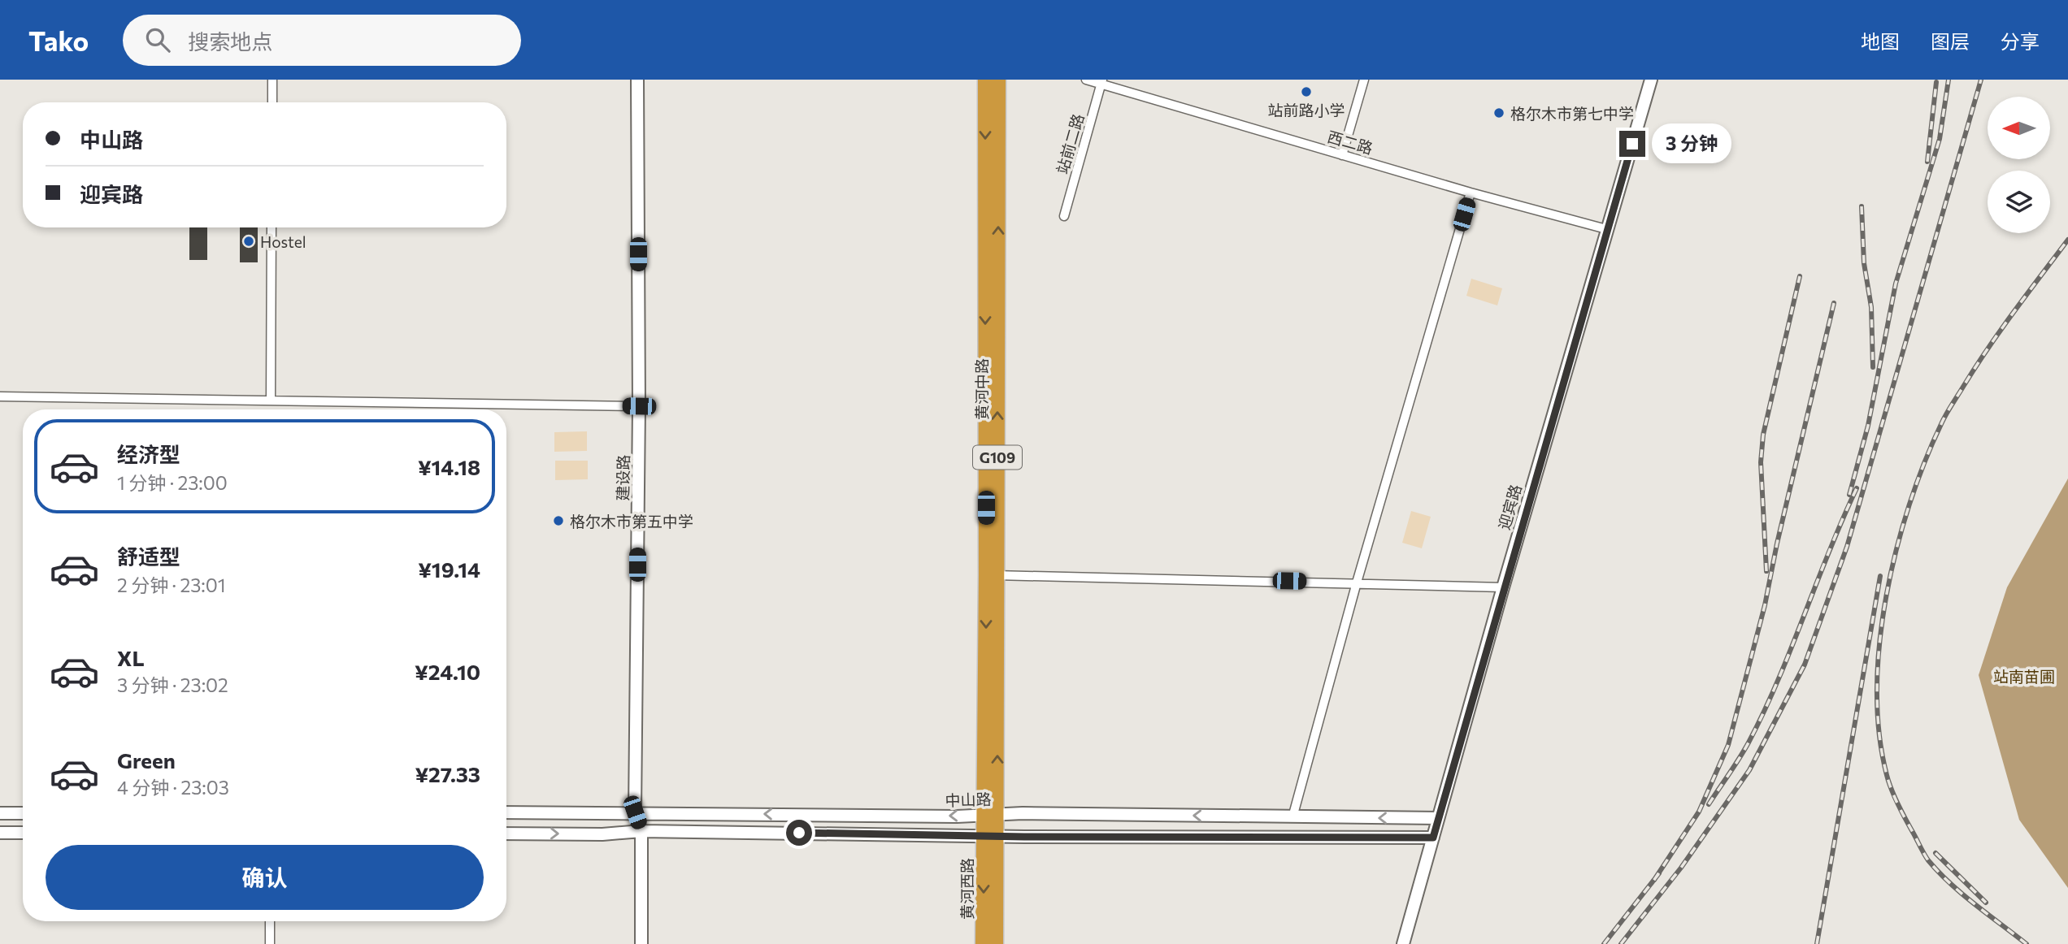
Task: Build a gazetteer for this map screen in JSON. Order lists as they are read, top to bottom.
{
  "streets": {
    "highway": ["黄河中路", "G109", "黄河西路"],
    "main road": ["建设路", "迎宾路", "中山路"],
    "street": ["西二路", "站前二路"]
  },
  "crossings": [
    ["西二路", "站前二路"],
    ["西二路", "迎宾路"],
    ["黄河中路", "中山路"],
    ["黄河中路", "黄河西路"],
    ["建设路", "中山路"],
    ["迎宾路", "中山路"]
  ],
  "parks": ["站南苗圃"],
  "places": [
    "站前路小学",
    "格尔木市第七中学",
    "Hostel",
    "格尔木市第五中学"
  ],
  "north": "left",
  "page": {
    "header": "Tako",
    "search": "搜索地点",
    "nav": ["地图", "图层", "分享"],
    "banner": ["中山路", "迎宾路"],
    "bubble": "3 分钟",
    "list": [
      {
        "name": "经济型",
        "note": "1 分钟 · 23:00",
        "value": "¥14.18"
      },
      {
        "name": "舒适型",
        "note": "2 分钟 · 23:01",
        "value": "¥19.14"
      },
      {
        "name": "XL",
        "note": "3 分钟 · 23:02",
        "value": "¥24.10"
      },
      {
        "name": "Green",
        "note": "4 分钟 · 23:03",
        "value": "¥27.33"
      }
    ],
    "buttons": "确认"
  }
}
